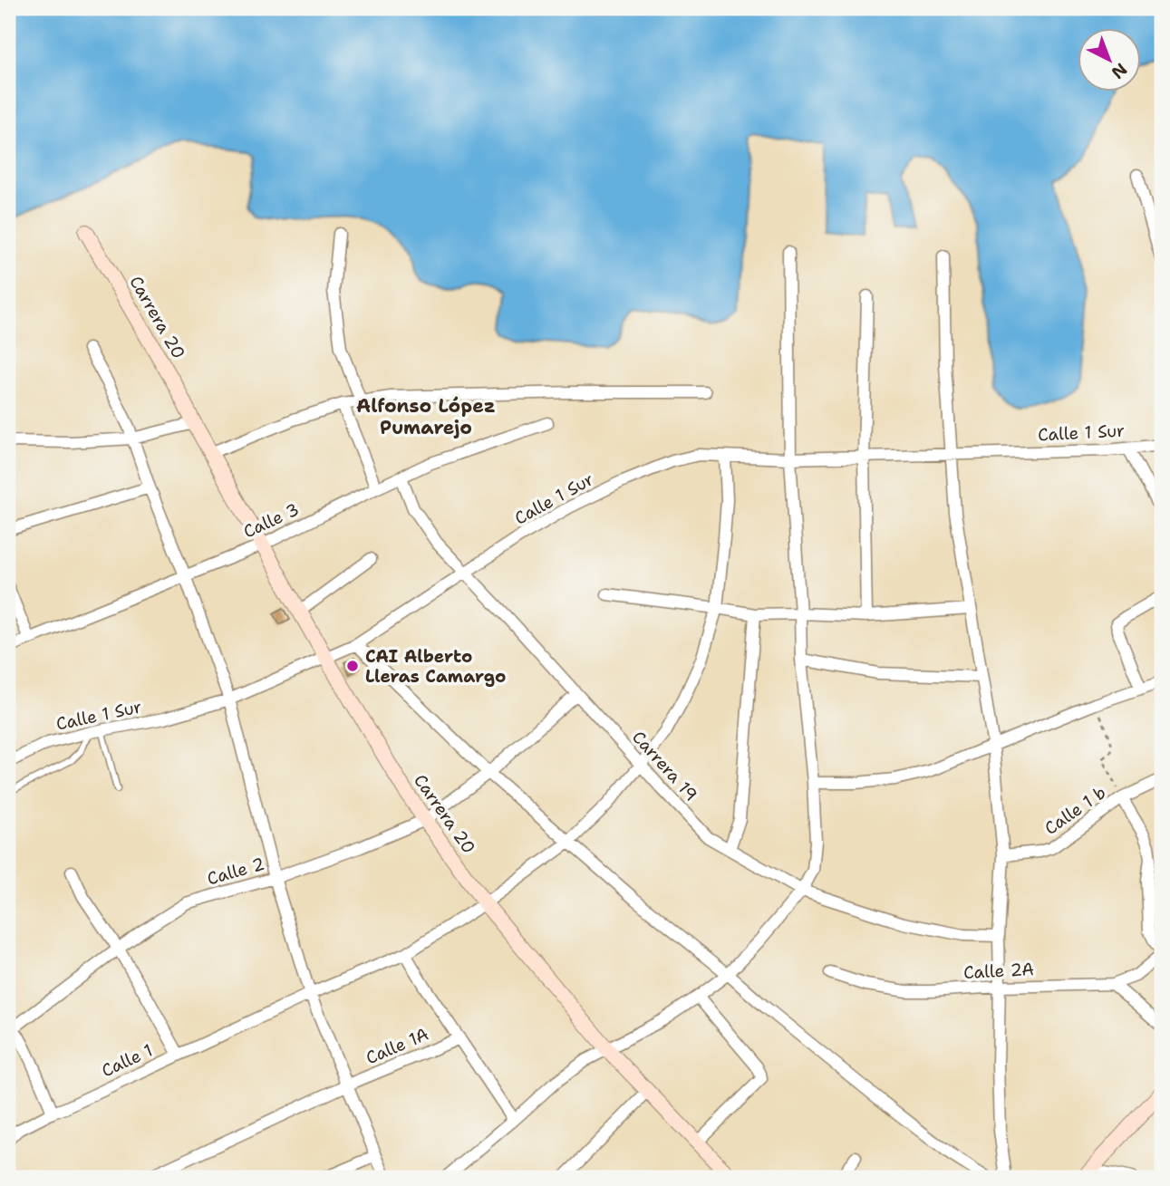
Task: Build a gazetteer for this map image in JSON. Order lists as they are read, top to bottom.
{
  "streets": {
    "street": [
      "Carrera 20",
      "Calle 1 Sur",
      "Calle 3",
      "Carrera 19",
      "Calle 1 b",
      "Calle 2",
      "Calle 2A",
      "Calle 1A",
      "Calle 1"
    ]
  },
  "crossings": [
    ["Carrera 20", "Calle 1 Sur"],
    ["Carrera 20", "Calle 3"],
    ["Carrera 20", "Calle 2"],
    ["Carrera 20", "Calle 1"],
    ["Calle 1 Sur", "Carrera 19"],
    ["Calle 1 Sur", "Calle 1"],
    ["Calle 3", "Carrera 19"],
    ["Carrera 19", "Calle 2"],
    ["Carrera 19", "Calle 1"]
  ],
  "districts": ["Alfonso López Pumarejo"],
  "places": ["CAI Alberto Lleras Camargo"],
  "north": "bottom right"
}
